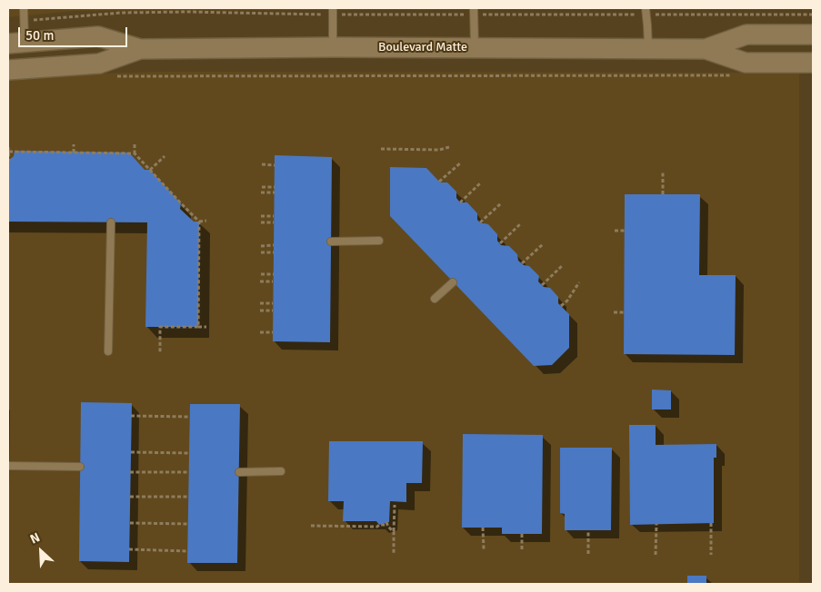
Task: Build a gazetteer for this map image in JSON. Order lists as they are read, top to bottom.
{
  "streets": {
    "main road": ["Boulevard Matte"]
  },
  "scale_bar": "50 m",
  "north": "top left"
}
